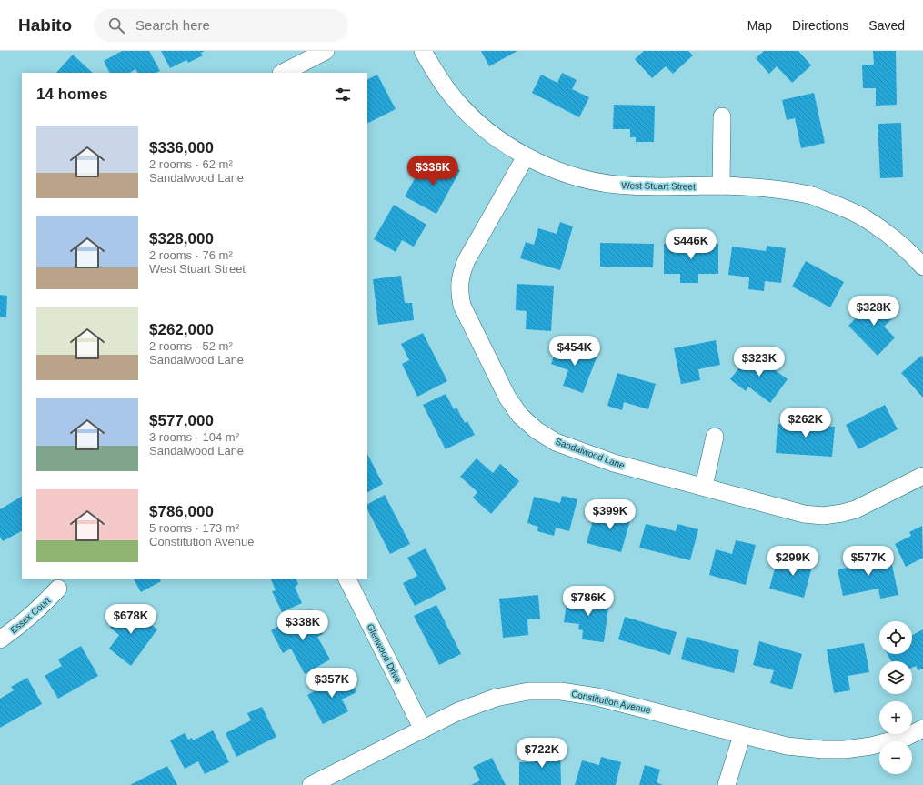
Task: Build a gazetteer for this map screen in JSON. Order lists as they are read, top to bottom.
{
  "streets": {
    "street": [
      "West Stuart Street",
      "Sandalwood Lane",
      "Essex Court",
      "Glenwood Drive",
      "Constitution Avenue"
    ]
  },
  "crossings": [
    ["West Stuart Street", "Sandalwood Lane"],
    ["Glenwood Drive", "Constitution Avenue"]
  ],
  "page": {
    "header": "Habito",
    "search": "Search here",
    "nav": ["Map", "Directions", "Saved"],
    "heading": "14 homes",
    "list": [
      {
        "name": "$336,000",
        "note": "2 rooms · 62 m² · Sandalwood Lane"
      },
      {
        "name": "$328,000",
        "note": "2 rooms · 76 m² · West Stuart Street"
      },
      {
        "name": "$262,000",
        "note": "2 rooms · 52 m² · Sandalwood Lane"
      },
      {
        "name": "$577,000",
        "note": "3 rooms · 104 m² · Sandalwood Lane"
      },
      {
        "name": "$786,000",
        "note": "5 rooms · 173 m² · Constitution Avenue"
      }
    ],
    "price": [
      "$336K",
      "$446K",
      "$328K",
      "$454K",
      "$323K",
      "$262K",
      "$399K",
      "$299K",
      "$577K",
      "$786K",
      "$678K",
      "$338K",
      "$357K",
      "$722K"
    ],
    "map_buttons": ["+", "−"]
  }
}
